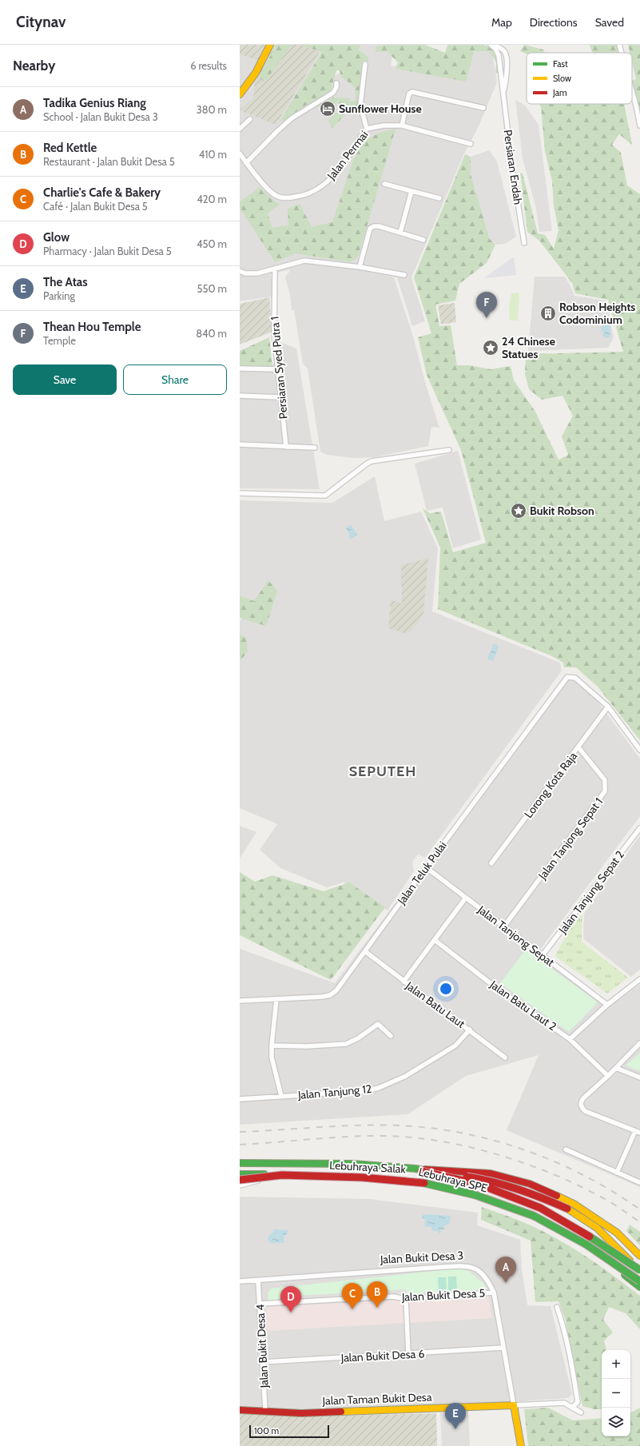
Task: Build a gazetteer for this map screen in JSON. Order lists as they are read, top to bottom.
{
  "streets": {
    "main road": [
      "Lebuhraya Salak",
      "Lebuhraya SPE",
      "Jalan Bukit Desa 3",
      "Jalan Taman Bukit Desa"
    ],
    "street": [
      "Jalan Permai",
      "Persiaran Endah",
      "Persiaran Syed Putra 1",
      "Lorong Kota Raja",
      "Jalan Tanjong Sepat 1",
      "Jalan Teluk Pulai",
      "Jalan Tanjung Sepat 2",
      "Jalan Tanjong Sepat",
      "Jalan Batu Laut",
      "Jalan Batu Laut 2",
      "Jalan Tanjung 12",
      "Jalan Bukit Desa 5",
      "Jalan Bukit Desa 4",
      "Jalan Bukit Desa 6"
    ]
  },
  "crossings": [
    ["Lorong Kota Raja", "Jalan Tanjong Sepat 1"],
    ["Lorong Kota Raja", "Jalan Teluk Pulai"],
    ["Jalan Tanjong Sepat 1", "Jalan Tanjong Sepat"],
    ["Jalan Teluk Pulai", "Jalan Tanjong Sepat"],
    ["Jalan Teluk Pulai", "Jalan Batu Laut"],
    ["Jalan Tanjung Sepat 2", "Jalan Tanjong Sepat"],
    ["Jalan Batu Laut", "Jalan Tanjung 12"],
    ["Lebuhraya Salak", "Lebuhraya SPE"],
    ["Jalan Bukit Desa 3", "Jalan Bukit Desa 5"],
    ["Jalan Bukit Desa 3", "Jalan Bukit Desa 4"],
    ["Jalan Bukit Desa 3", "Jalan Bukit Desa 6"],
    ["Jalan Bukit Desa 3", "Jalan Taman Bukit Desa"],
    ["Jalan Bukit Desa 5", "Jalan Bukit Desa 4"],
    ["Jalan Bukit Desa 4", "Jalan Bukit Desa 6"],
    ["Jalan Bukit Desa 4", "Jalan Taman Bukit Desa"]
  ],
  "districts": ["SEPUTEH"],
  "places": {
    "hotel": ["Sunflower House"],
    "building": ["Robson Heights Codominium"],
    "place": ["24 Chinese Statues", "Bukit Robson"]
  },
  "legend": ["Fast", "Slow", "Jam"],
  "scale_bar": "100 m",
  "page": {
    "header": "Citynav",
    "nav": ["Map", "Directions", "Saved"],
    "heading": ["Nearby", "6 results"],
    "list": [
      {
        "mark": "A",
        "name": "Tadika Genius Riang",
        "note": "School · Jalan Bukit Desa 3",
        "value": "380 m"
      },
      {
        "mark": "B",
        "name": "Red Kettle",
        "note": "Restaurant · Jalan Bukit Desa 5",
        "value": "410 m"
      },
      {
        "mark": "C",
        "name": "Charlie's Cafe & Bakery",
        "note": "Café · Jalan Bukit Desa 5",
        "value": "420 m"
      },
      {
        "mark": "D",
        "name": "Glow",
        "note": "Pharmacy · Jalan Bukit Desa 5",
        "value": "450 m"
      },
      {
        "mark": "E",
        "name": "The Atas",
        "note": "Parking",
        "value": "550 m"
      },
      {
        "mark": "F",
        "name": "Thean Hou Temple",
        "note": "Temple",
        "value": "840 m"
      }
    ],
    "pins": [
      "F",
      "A",
      "B",
      "C",
      "D",
      "E"
    ],
    "buttons": ["Save", "Share"],
    "map_buttons": ["+", "−"],
    "scale": "100 m"
  }
}
